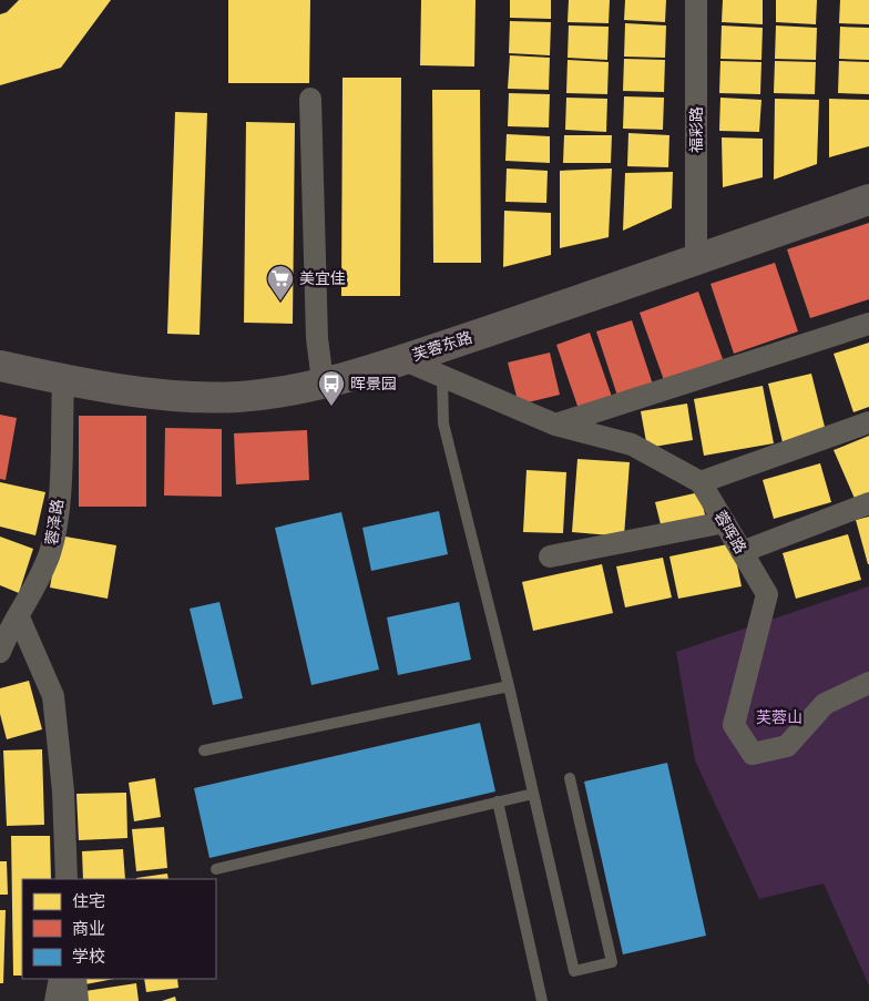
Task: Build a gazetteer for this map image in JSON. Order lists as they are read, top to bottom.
{
  "streets": {
    "main road": ["芙蓉东路"],
    "street": ["福彩路", "蓉泽路", "蓉晖路"]
  },
  "crossings": [
    ["福彩路", "芙蓉东路"],
    ["芙蓉东路", "蓉泽路"]
  ],
  "parks": ["芙蓉山"],
  "places": {
    "supermarket": ["美宜佳"],
    "bus stop": ["晖景园"]
  },
  "legend": ["住宅", "商业", "学校"]
}
